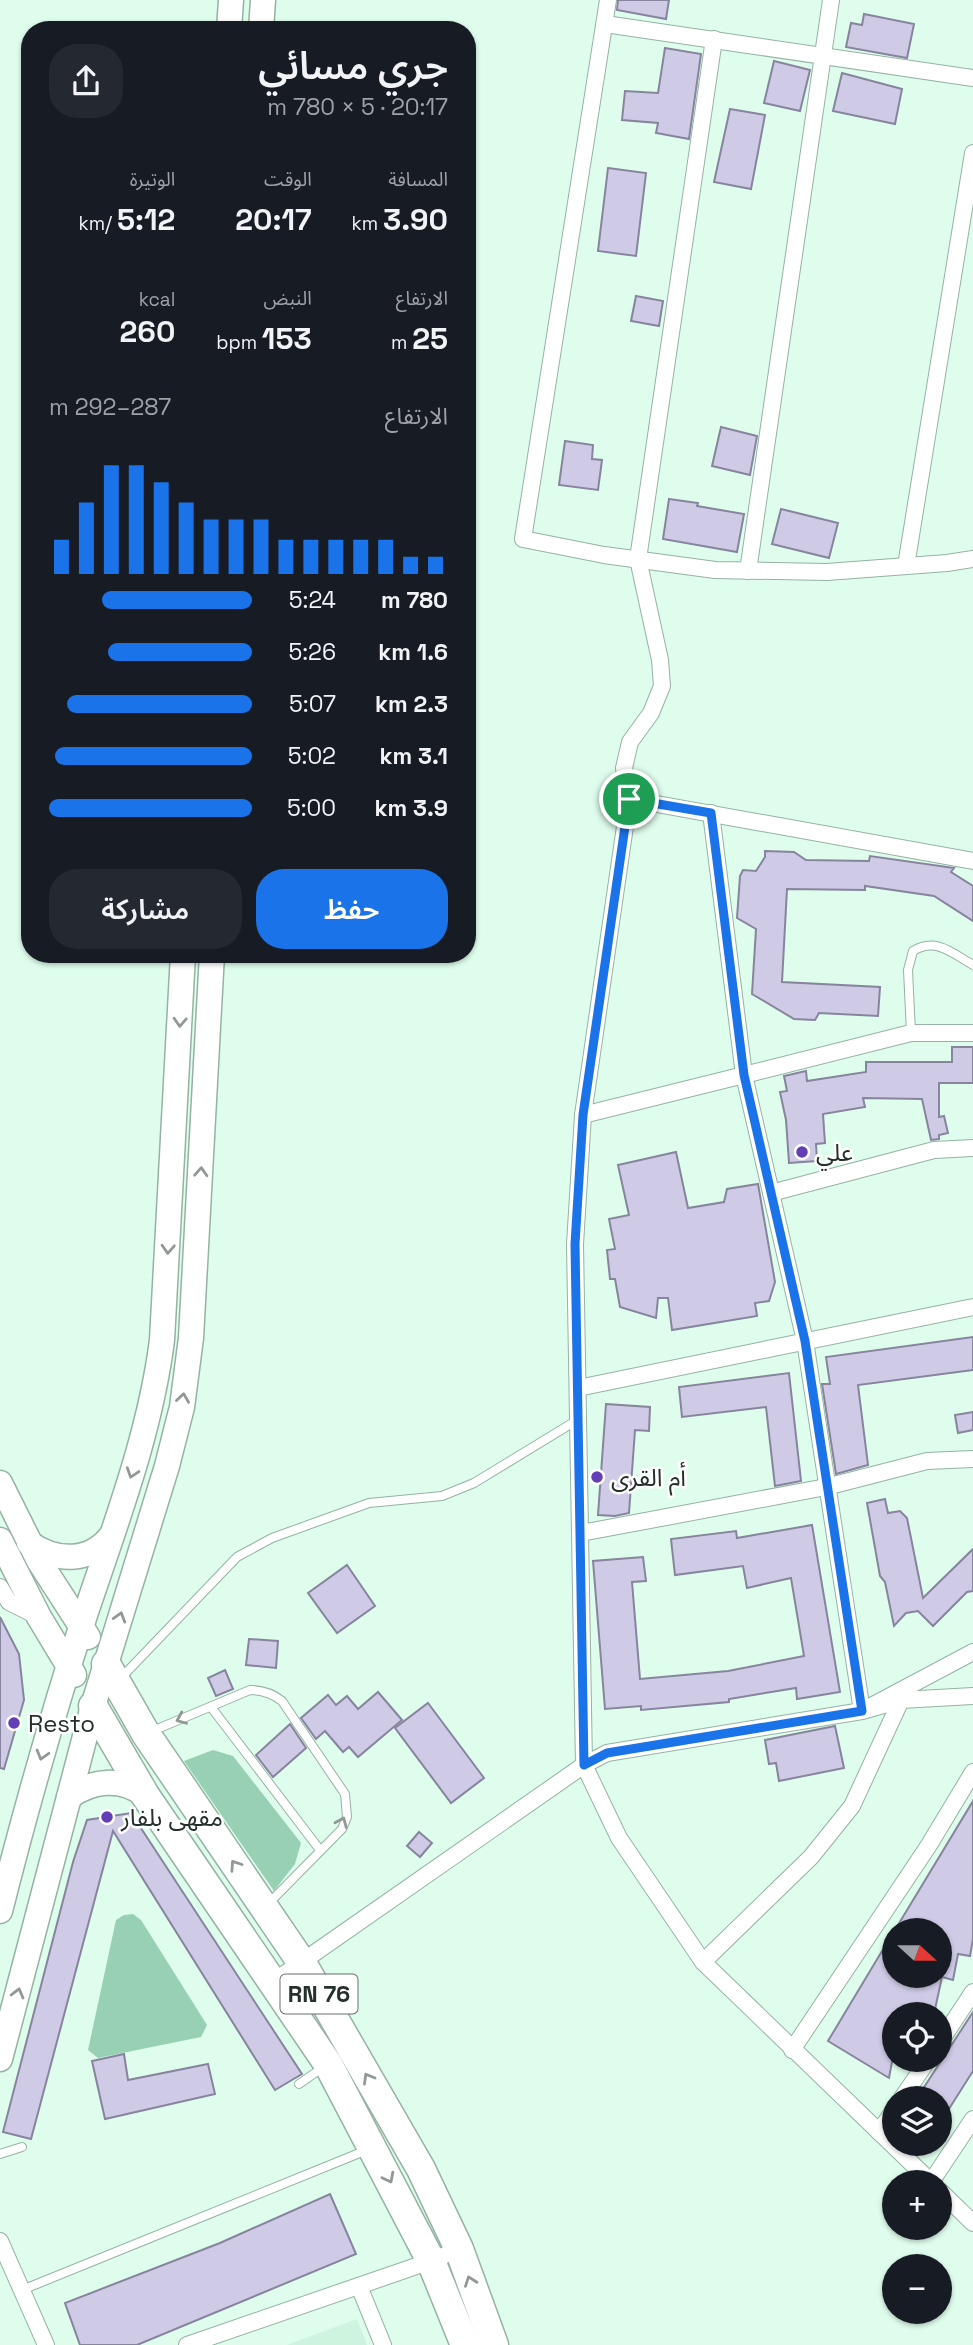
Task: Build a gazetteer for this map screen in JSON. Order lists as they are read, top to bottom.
{
  "streets": {
    "highway": ["RN 76"]
  },
  "places": [
    "علي",
    "أم القرى",
    "Resto",
    "مقهى بلفار"
  ],
  "north": "right",
  "page": {
    "heading": ["جري مسائي", "20:17 · 5 × 780 m"],
    "stats": [
      ["المسافة", "3.90 km"],
      ["الوقت", "20:17"],
      ["الوتيرة", "5:12 /km"],
      ["الارتفاع", "25 m"],
      ["النبض", "153 bpm"],
      ["kcal", "260"]
    ],
    "chart": ["الارتفاع", "287–292 m"],
    "list": [
      {
        "name": "780 m",
        "note": "5:24"
      },
      {
        "name": "1.6 km",
        "note": "5:26"
      },
      {
        "name": "2.3 km",
        "note": "5:07"
      },
      {
        "name": "3.1 km",
        "note": "5:02"
      },
      {
        "name": "3.9 km",
        "note": "5:00"
      }
    ],
    "buttons": ["حفظ", "مشاركة"],
    "map_buttons": ["+", "−"]
  }
}
